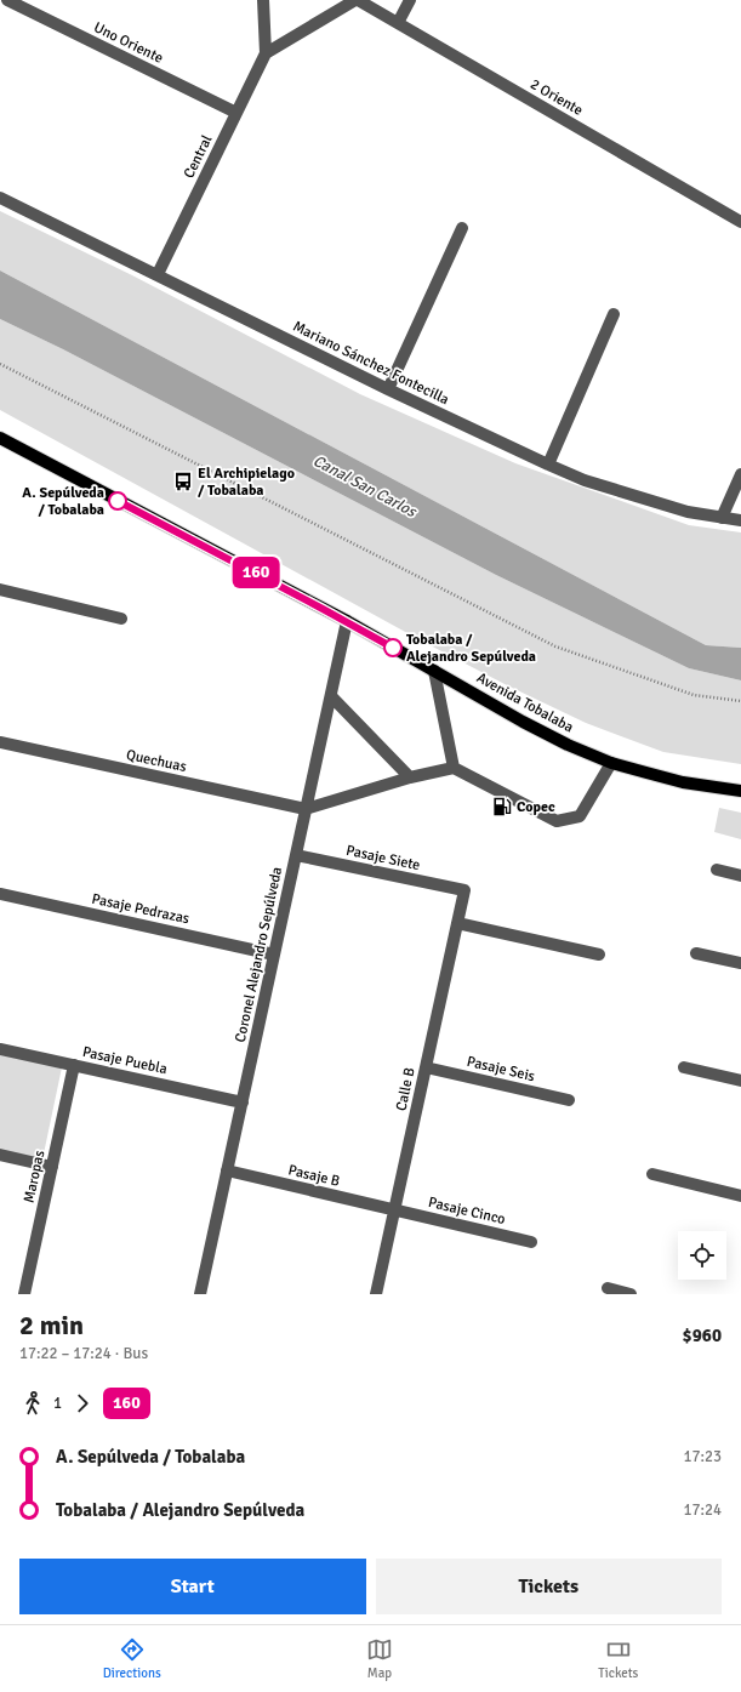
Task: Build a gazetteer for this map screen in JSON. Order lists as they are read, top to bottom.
{
  "streets": {
    "main road": ["Avenida Tobalaba"],
    "street": [
      "Uno Oriente",
      "2 Oriente",
      "Central",
      "Mariano Sánchez Fontecilla",
      "Quechuas",
      "Pasaje Siete",
      "Pasaje Pedrazas",
      "Coronel Alejandro Sepúlveda",
      "Pasaje Puebla",
      "Pasaje Seis",
      "Calle B",
      "Pasaje B",
      "Maropas",
      "Pasaje Cinco"
    ]
  },
  "crossings": [
    ["Uno Oriente", "Central"],
    ["Central", "Mariano Sánchez Fontecilla"],
    ["Avenida Tobalaba", "Coronel Alejandro Sepúlveda"],
    ["Quechuas", "Coronel Alejandro Sepúlveda"],
    ["Pasaje Siete", "Coronel Alejandro Sepúlveda"],
    ["Pasaje Siete", "Calle B"],
    ["Pasaje Pedrazas", "Coronel Alejandro Sepúlveda"],
    ["Coronel Alejandro Sepúlveda", "Pasaje Puebla"],
    ["Coronel Alejandro Sepúlveda", "Pasaje B"],
    ["Pasaje Puebla", "Maropas"],
    ["Pasaje Seis", "Calle B"],
    ["Calle B", "Pasaje B"],
    ["Calle B", "Pasaje Cinco"],
    ["Pasaje B", "Pasaje Cinco"]
  ],
  "water": ["Canal San Carlos"],
  "places": {
    "bus stop": ["El Archipielago / Tobalaba"],
    "other": ["A. Sepúlveda / Tobalaba", "Tobalaba / Alejandro Sepúlveda"],
    "fuel station": ["Copec"]
  },
  "lines": ["bus line 160"],
  "page": {
    "on_map": "160",
    "heading": ["2 min", "17:22 – 17:24 · Bus", "$960"],
    "legs": ["1", "160"],
    "list": [
      {
        "name": "A. Sepúlveda / Tobalaba",
        "value": "17:23"
      },
      {
        "name": "Tobalaba / Alejandro Sepúlveda",
        "value": "17:24"
      }
    ],
    "buttons": ["Start", "Tickets"],
    "tabs": ["Directions", "Map", "Tickets"]
  }
}
